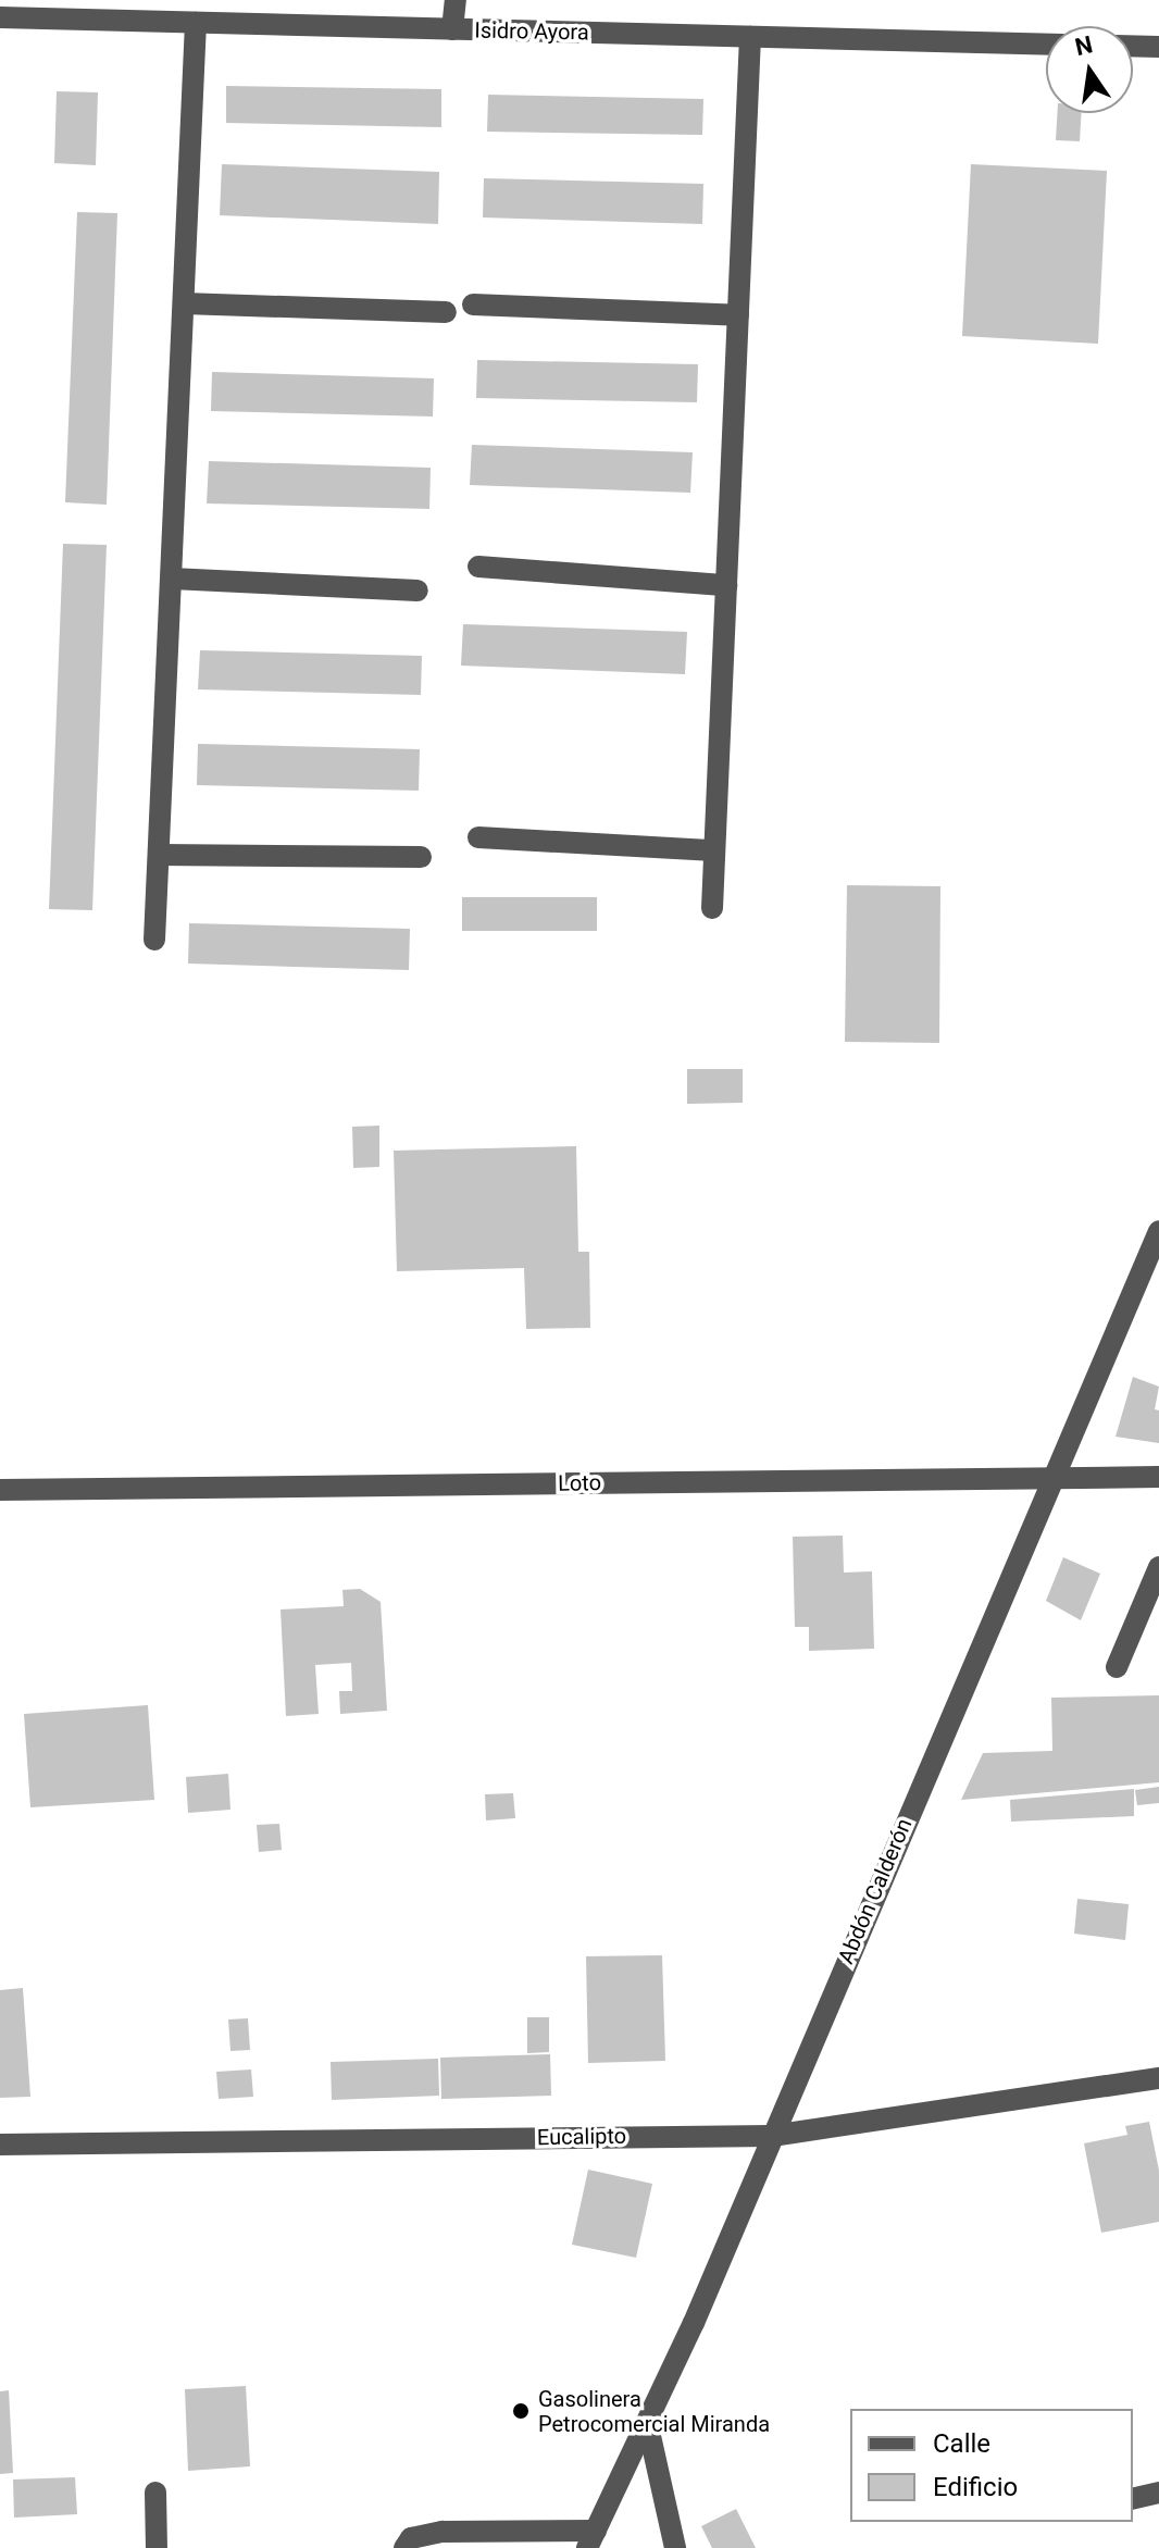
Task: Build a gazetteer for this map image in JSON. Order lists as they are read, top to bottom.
{
  "streets": {
    "street": [
      "Isidro Ayora",
      "Loto",
      "Abdón Calderón",
      "Eucalipto"
    ]
  },
  "crossings": [
    ["Loto", "Abdón Calderón"],
    ["Abdón Calderón", "Eucalipto"]
  ],
  "places": ["Gasolinera Petrocomercial Miranda"],
  "legend": ["Calle", "Edificio"],
  "north": "top"
}
